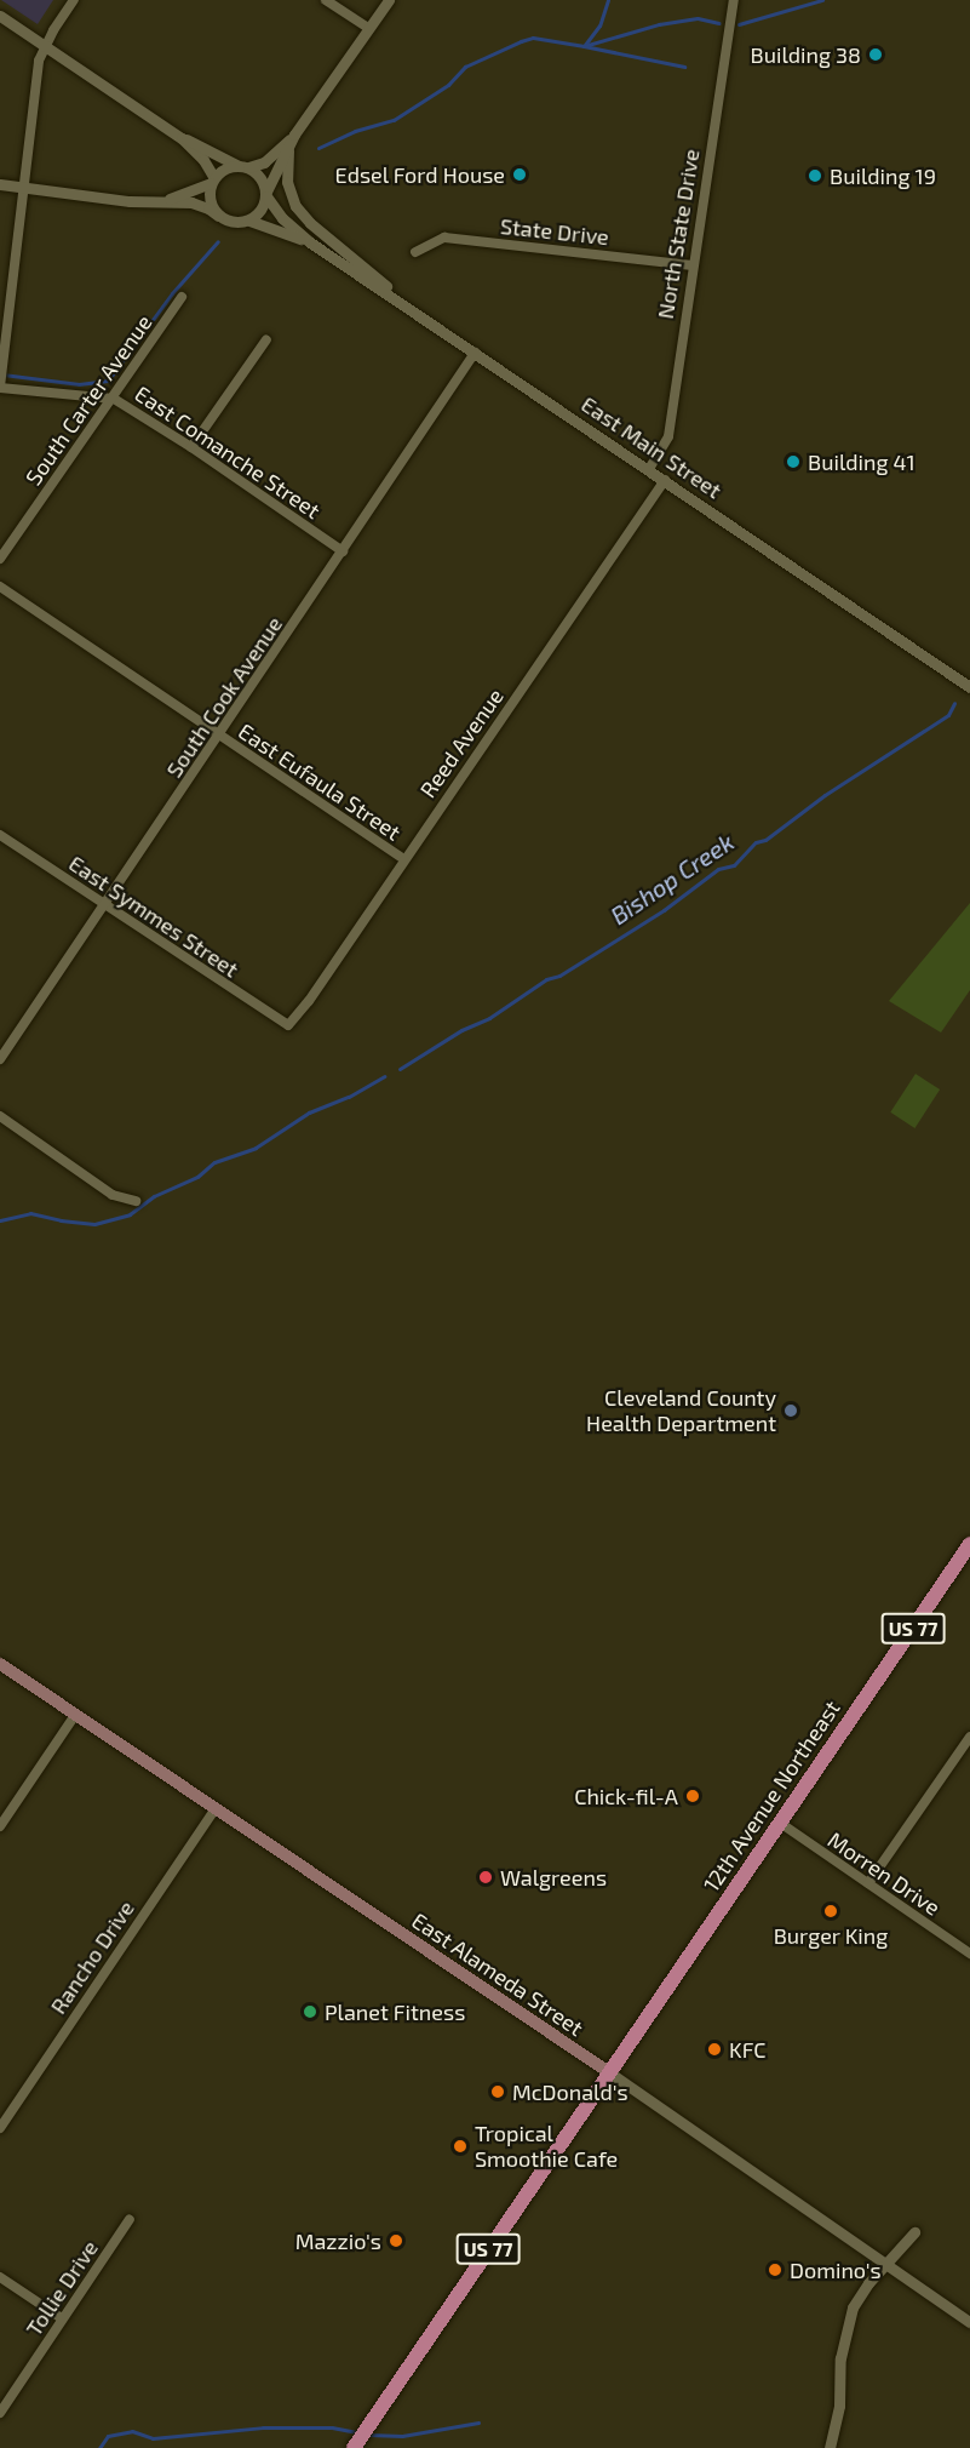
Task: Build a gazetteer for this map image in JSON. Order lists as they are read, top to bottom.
{
  "streets": {
    "main road": ["US 77", "12th Avenue Northeast", "East Alameda Street"],
    "street": [
      "State Drive",
      "North State Drive",
      "South Carter Avenue",
      "East Main Street",
      "East Comanche Street",
      "South Cook Avenue",
      "Reed Avenue",
      "East Eufaula Street",
      "East Symmes Street",
      "Morren Drive",
      "Rancho Drive",
      "Tollie Drive"
    ]
  },
  "crossings": [
    ["State Drive", "North State Drive"],
    ["North State Drive", "East Main Street"],
    ["South Carter Avenue", "East Comanche Street"],
    ["East Main Street", "South Cook Avenue"],
    ["East Main Street", "Reed Avenue"],
    ["East Comanche Street", "South Cook Avenue"],
    ["South Cook Avenue", "East Eufaula Street"],
    ["South Cook Avenue", "East Symmes Street"],
    ["Reed Avenue", "East Eufaula Street"],
    ["Reed Avenue", "East Symmes Street"],
    ["US 77", "12th Avenue Northeast"],
    ["US 77", "East Alameda Street"],
    ["12th Avenue Northeast", "Morren Drive"],
    ["12th Avenue Northeast", "East Alameda Street"],
    ["Rancho Drive", "East Alameda Street"]
  ],
  "water": ["Bishop Creek"],
  "places": [
    "Building 38",
    "Edsel Ford House",
    "Building 19",
    "Building 41",
    "Cleveland County Health Department",
    "Chick-fil-A",
    "Walgreens",
    "Burger King",
    "Planet Fitness",
    "KFC",
    "McDonald's",
    "Tropical Smoothie Cafe",
    "Mazzio's",
    "Domino's"
  ]
}
